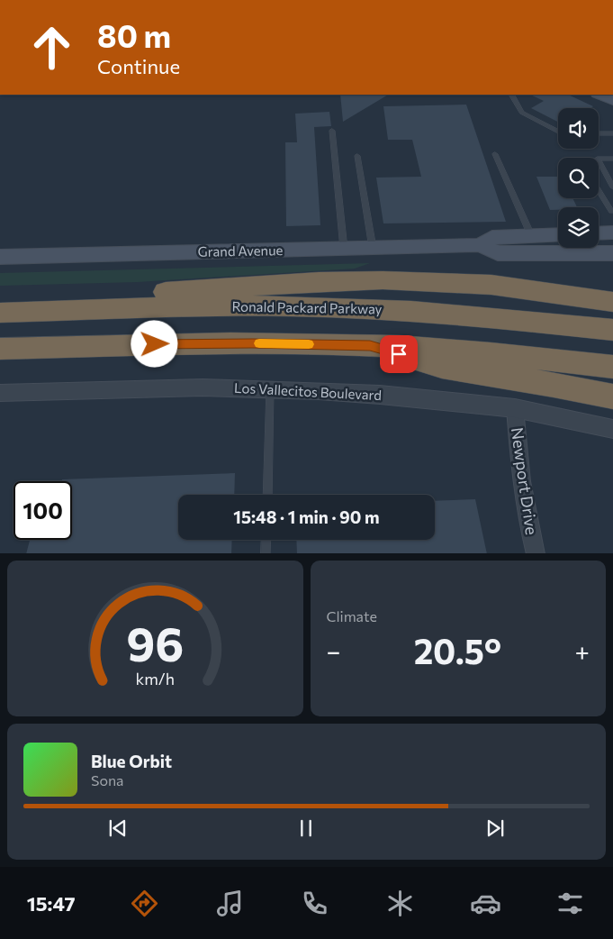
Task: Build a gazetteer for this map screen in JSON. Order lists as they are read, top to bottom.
{
  "streets": {
    "highway": ["Ronald Packard Parkway"],
    "main road": ["Grand Avenue"],
    "street": ["Los Vallecitos Boulevard", "Newport Drive"]
  },
  "crossings": [
    ["Los Vallecitos Boulevard", "Newport Drive"]
  ],
  "page": {
    "turn": ["80 m", "Continue"],
    "limit": "100",
    "trip": "15:48 · 1 min · 90 m",
    "tile": "Climate",
    "heat": ["−", "20.5°", "+"],
    "song": ["Blue Orbit", "Sona"],
    "tabs": "15:47",
    "gauge": ["96", "km/h"]
  }
}
